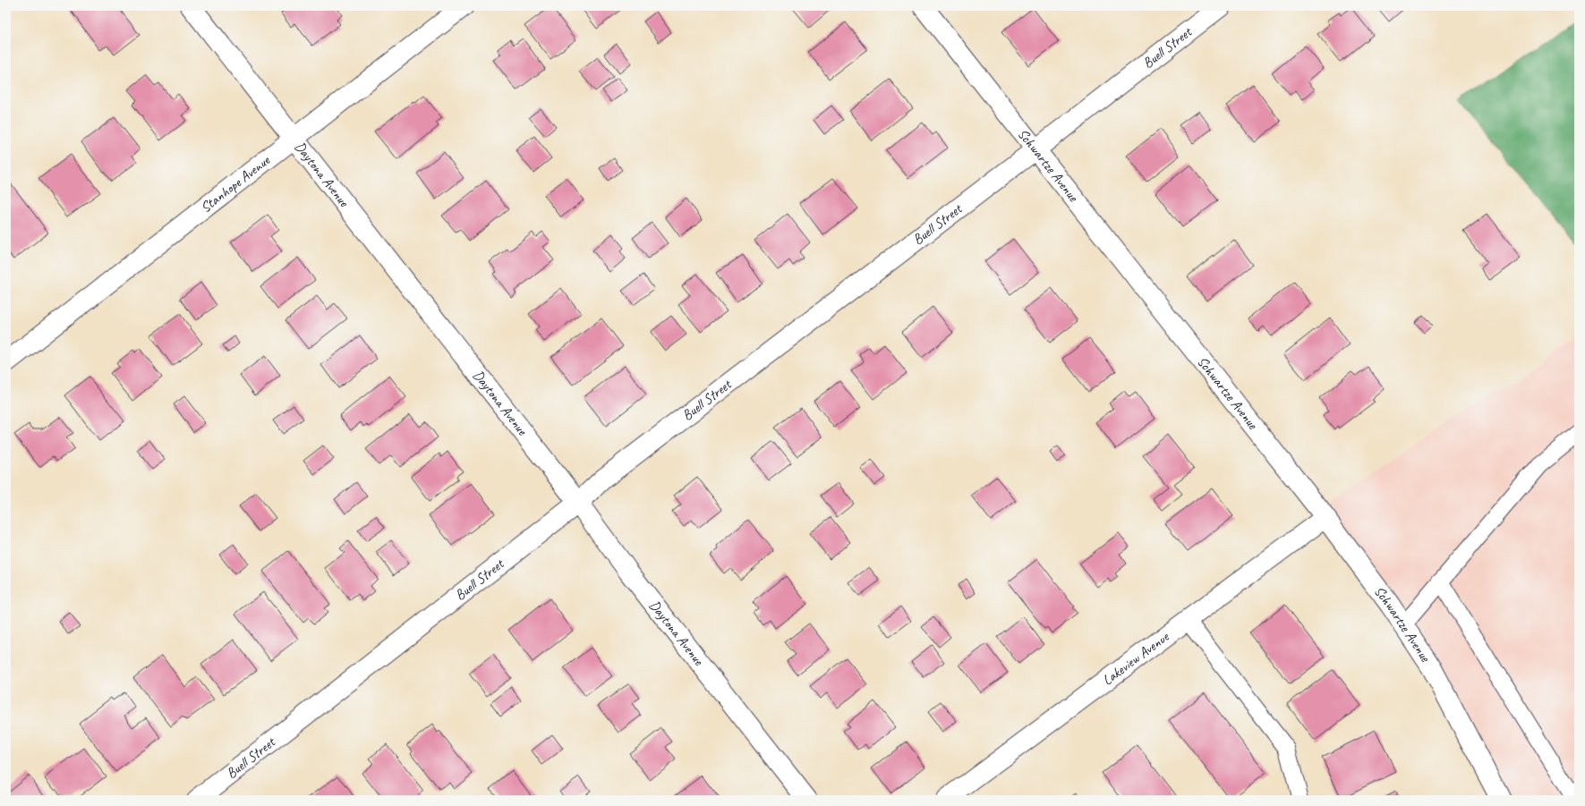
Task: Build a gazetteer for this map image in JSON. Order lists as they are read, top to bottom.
{
  "streets": {
    "street": [
      "Buell Street",
      "Schwartze Avenue",
      "Daytona Avenue",
      "Stanhope Avenue",
      "Lakeview Avenue"
    ]
  },
  "crossings": [
    ["Buell Street", "Schwartze Avenue"],
    ["Buell Street", "Daytona Avenue"],
    ["Schwartze Avenue", "Lakeview Avenue"],
    ["Daytona Avenue", "Stanhope Avenue"]
  ]
}
